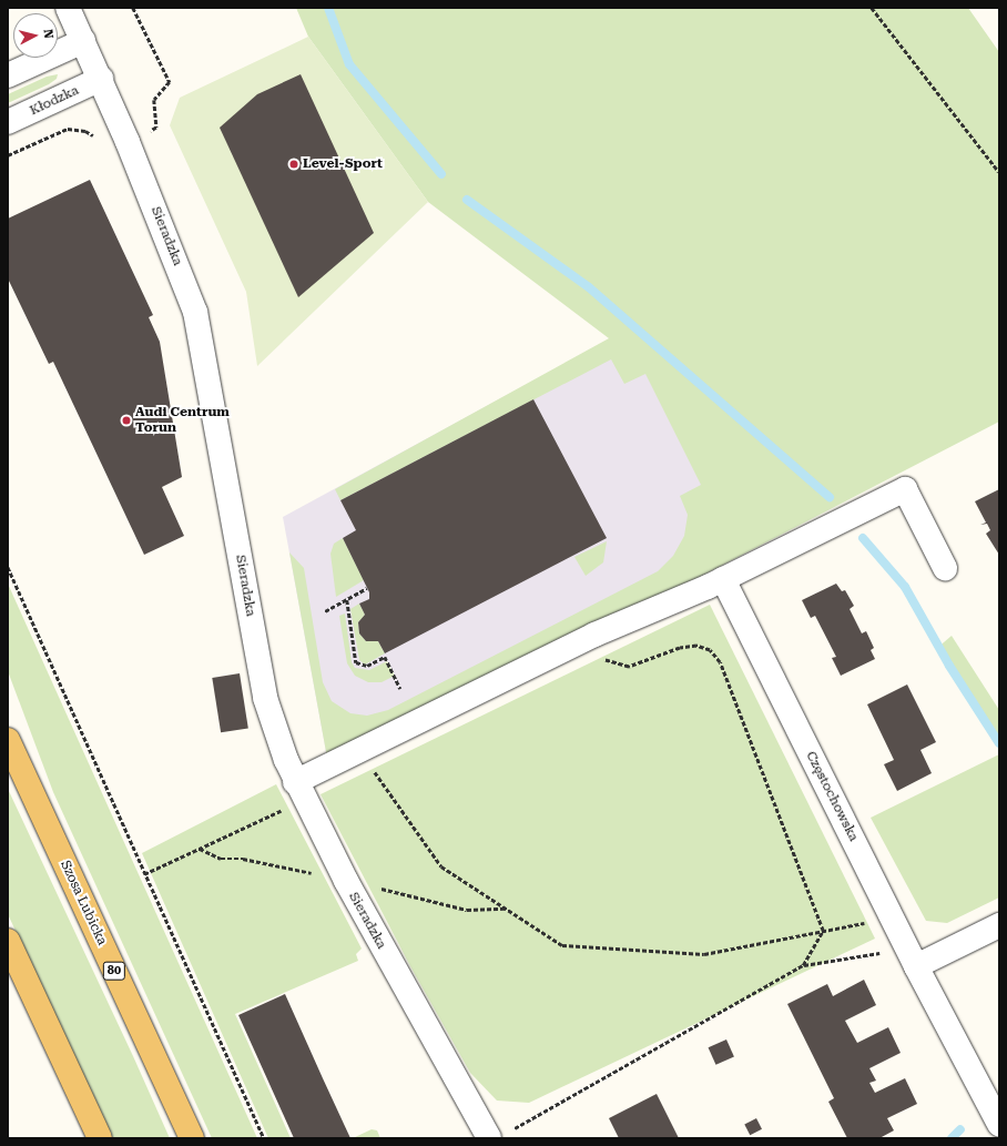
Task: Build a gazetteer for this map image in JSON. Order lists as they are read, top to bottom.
{
  "streets": {
    "main road": ["Szosa Lubicka", "80"],
    "street": ["Kłodzka", "Sieradzka", "Częstochowska"]
  },
  "crossings": [
    ["Kłodzka", "Sieradzka"]
  ],
  "places": ["Level-Sport", "Audi Centrum Torun"],
  "north": "right"
}
